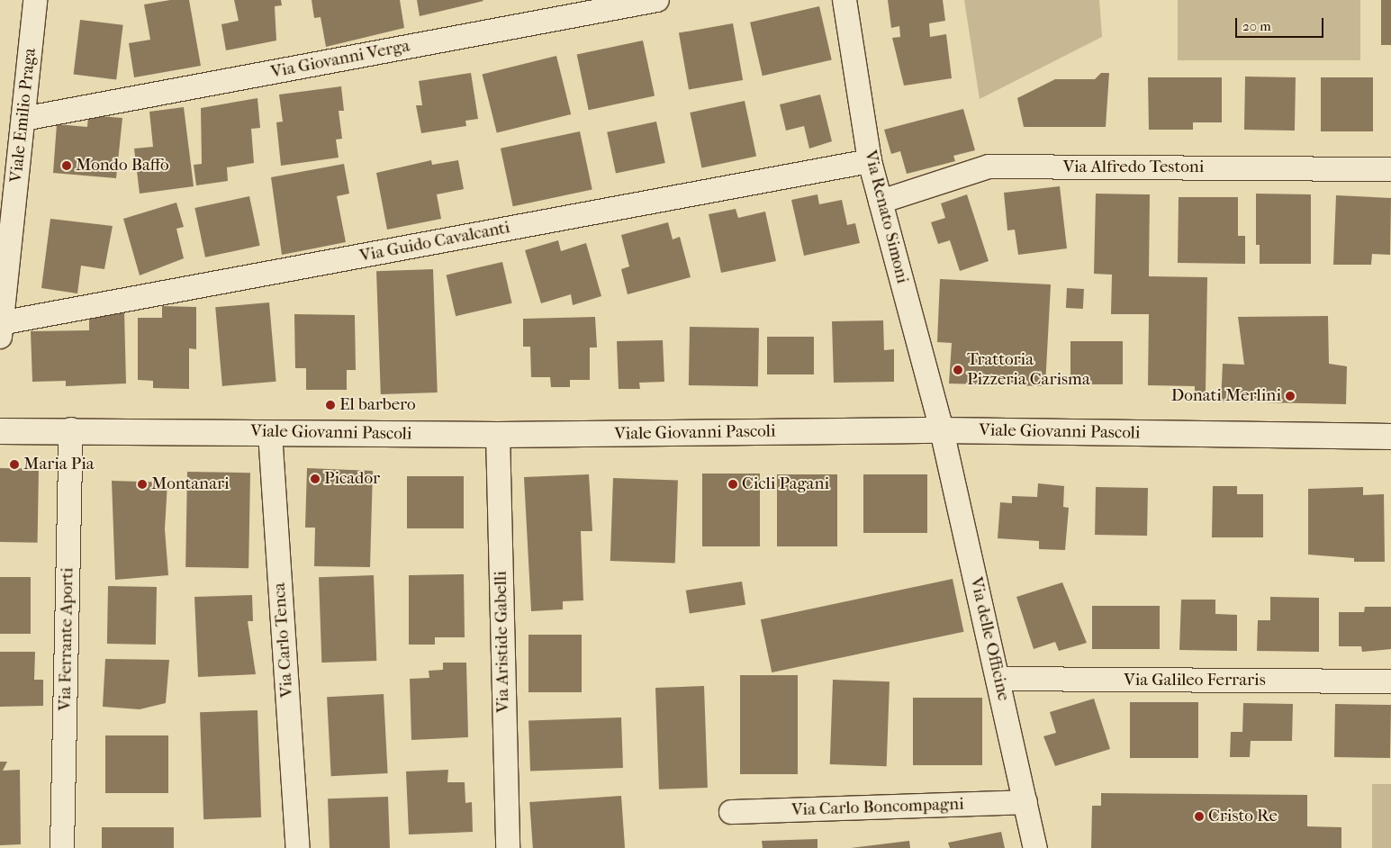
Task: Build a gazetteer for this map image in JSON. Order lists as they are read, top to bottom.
{
  "streets": {
    "street": [
      "Via Giovanni Verga",
      "Viale Emilio Praga",
      "Via Alfredo Testoni",
      "Via Renato Simoni",
      "Via Guido Cavalcanti",
      "Viale Giovanni Pascoli",
      "Via Ferrante Aporti",
      "Via delle Officine",
      "Via Carlo Tenca",
      "Via Aristide Gabelli",
      "Via Galileo Ferraris",
      "Via Carlo Boncompagni"
    ]
  },
  "crossings": [
    ["Via Giovanni Verga", "Viale Emilio Praga"],
    ["Viale Emilio Praga", "Via Guido Cavalcanti"],
    ["Via Alfredo Testoni", "Via Renato Simoni"],
    ["Via Renato Simoni", "Via Guido Cavalcanti"],
    ["Via Renato Simoni", "Viale Giovanni Pascoli"],
    ["Via Renato Simoni", "Via delle Officine"],
    ["Viale Giovanni Pascoli", "Via Ferrante Aporti"],
    ["Viale Giovanni Pascoli", "Via delle Officine"],
    ["Viale Giovanni Pascoli", "Via Carlo Tenca"],
    ["Viale Giovanni Pascoli", "Via Aristide Gabelli"],
    ["Via delle Officine", "Via Galileo Ferraris"],
    ["Via delle Officine", "Via Carlo Boncompagni"]
  ],
  "places": [
    "Mondo Baffo",
    "Trattoria Pizzeria Carisma",
    "Donati Merlini",
    "El barbero",
    "Maria Pia",
    "Picador",
    "Montanari",
    "Cicli Pagani",
    "Cristo Re"
  ],
  "scale_bar": "20 m"
}
